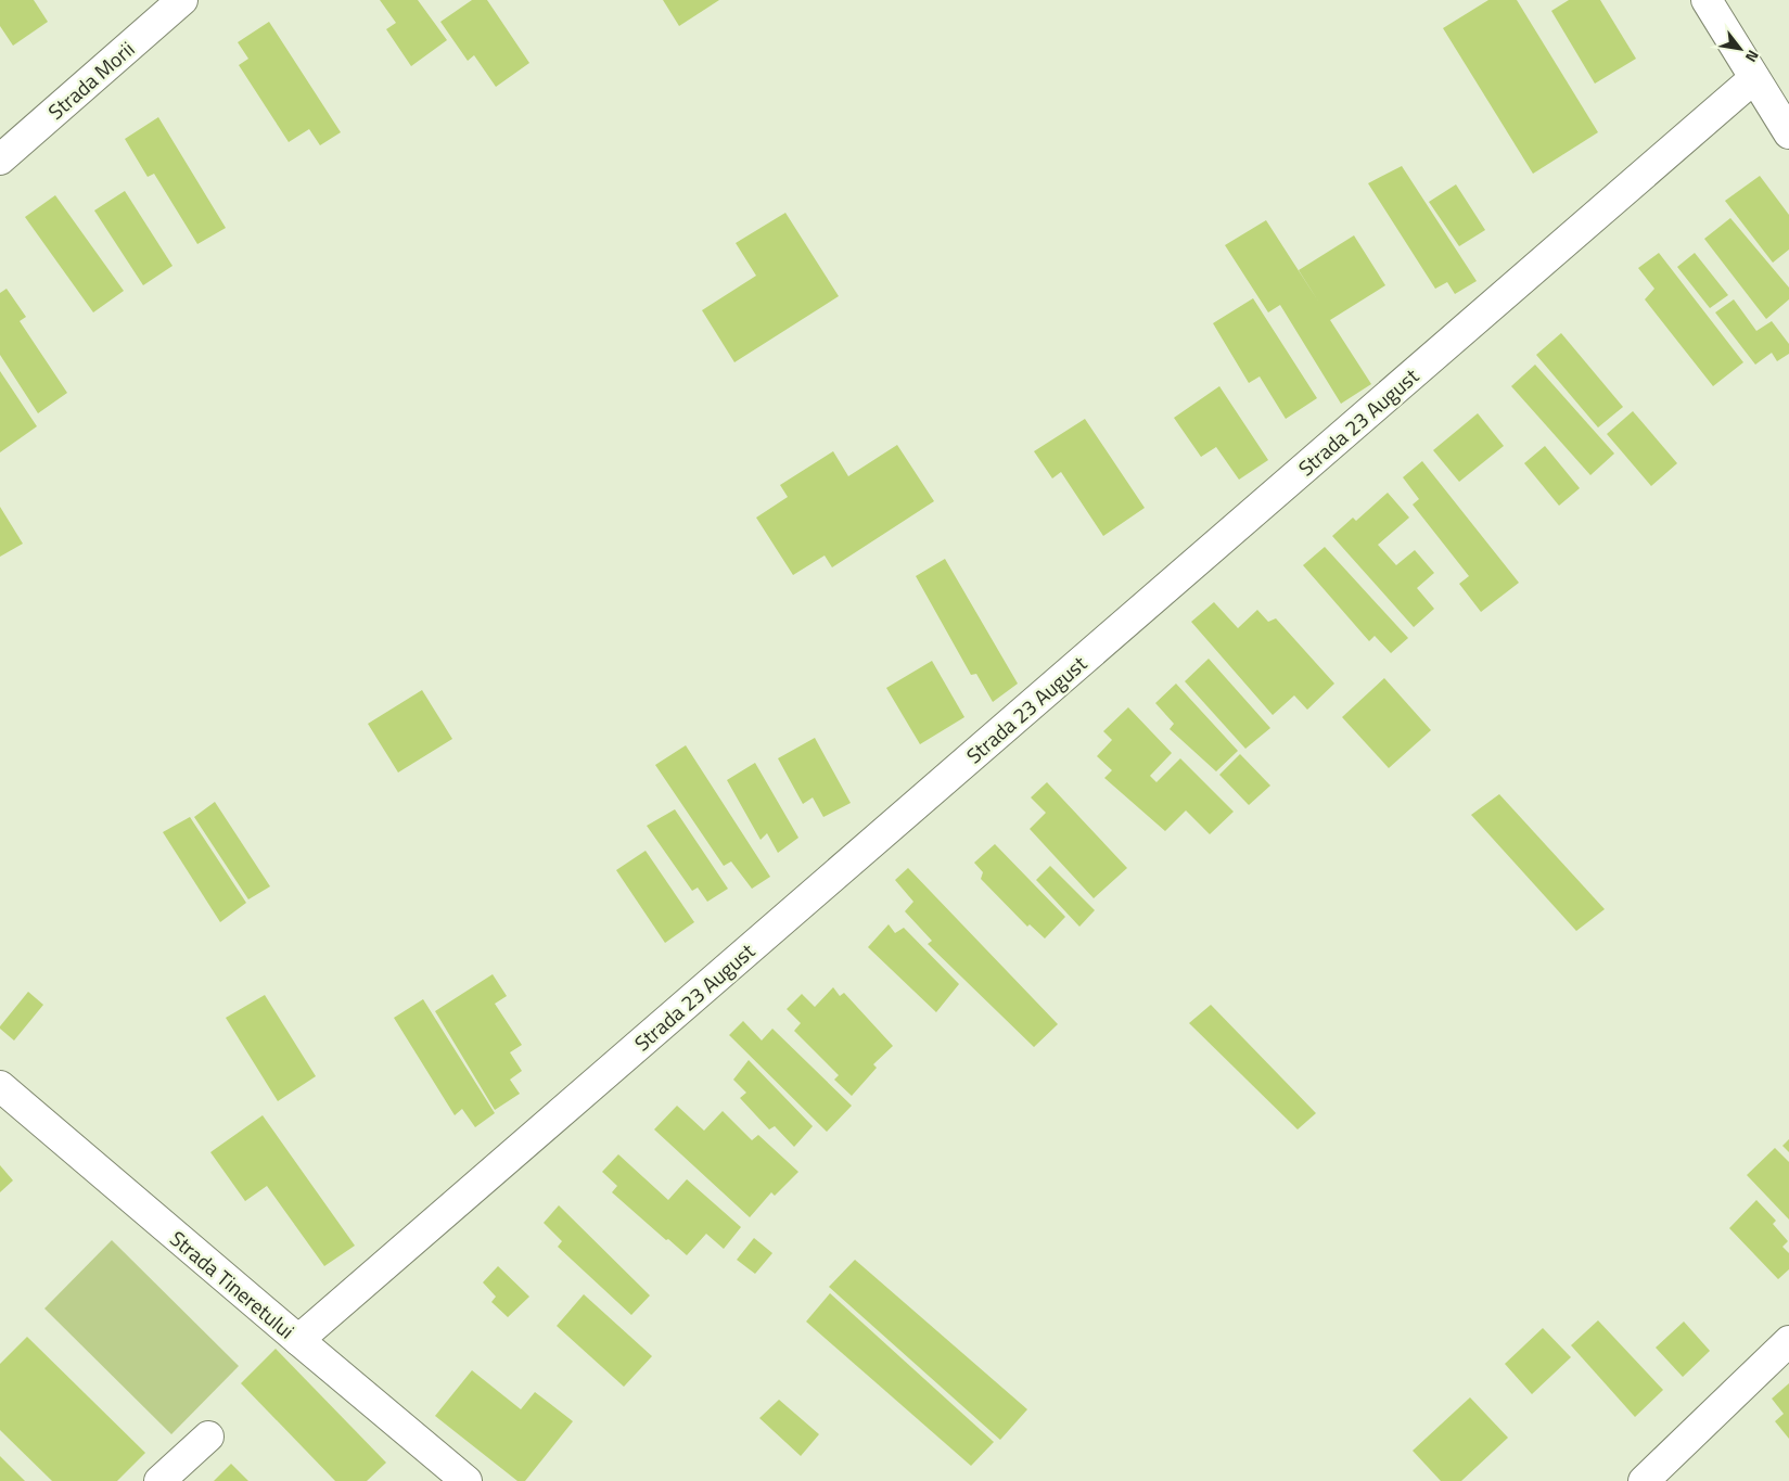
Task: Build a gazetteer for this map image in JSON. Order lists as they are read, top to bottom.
{
  "streets": {
    "street": ["Strada Morii", "Strada 23 August", "Strada Tineretului"]
  },
  "crossings": [
    ["Strada 23 August", "Strada Tineretului"]
  ],
  "north": "bottom right"
}
